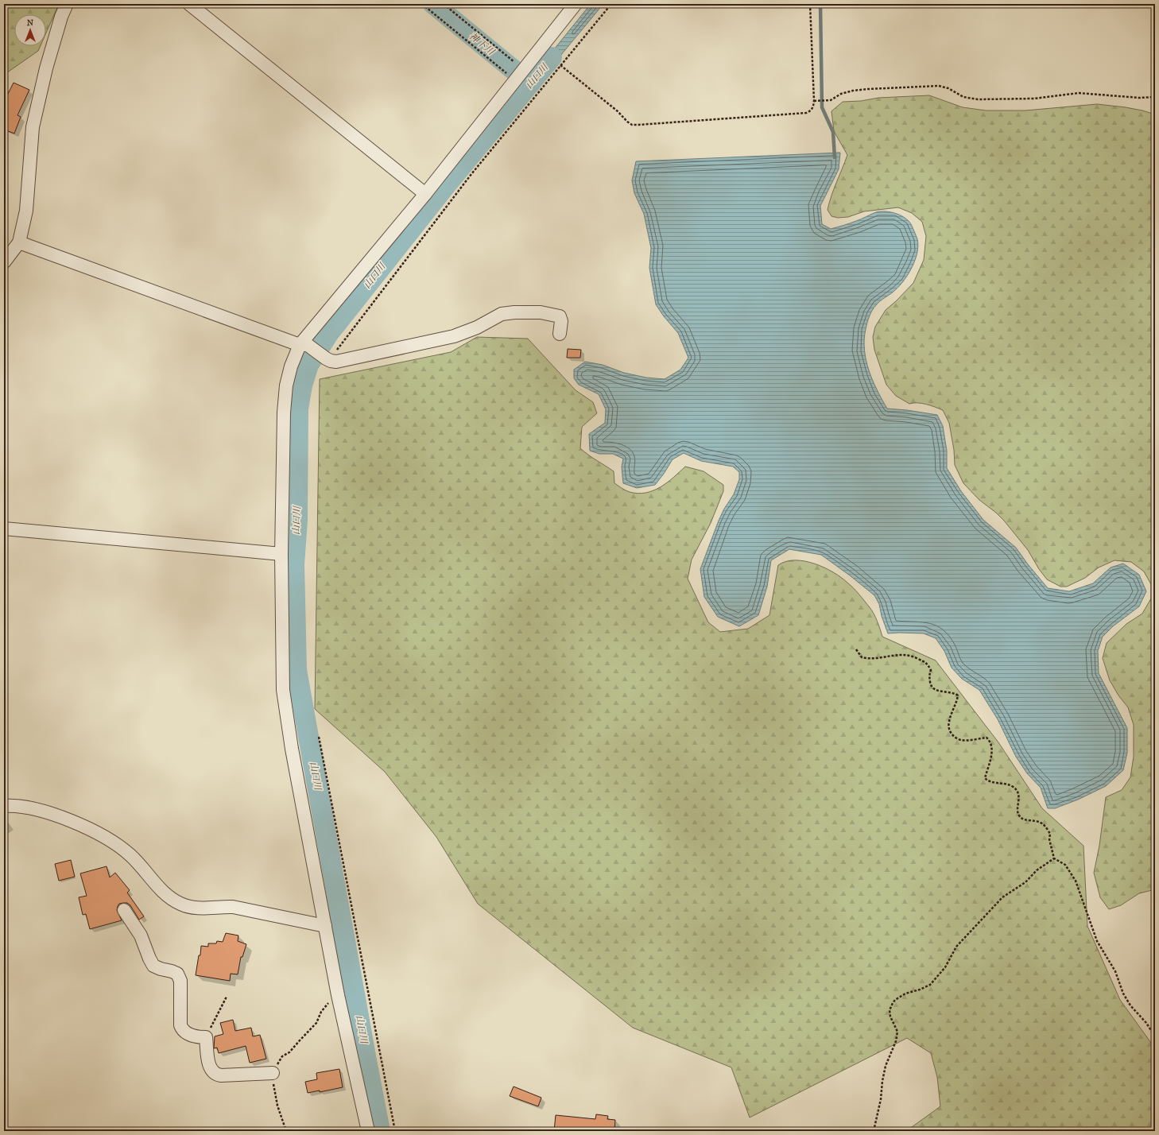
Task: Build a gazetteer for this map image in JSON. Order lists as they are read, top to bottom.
{
  "water": ["神下川", "山口川"],
  "north": "top"
}
